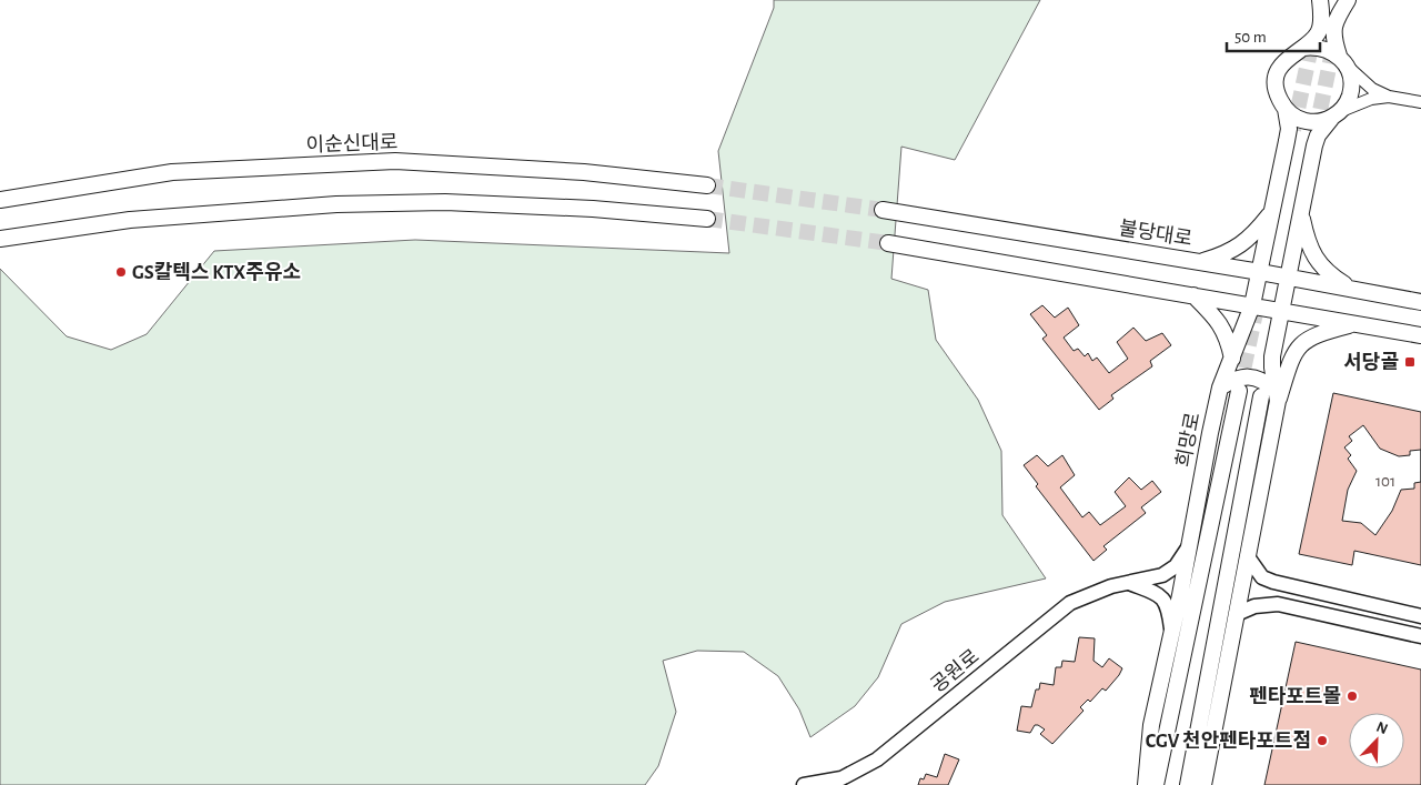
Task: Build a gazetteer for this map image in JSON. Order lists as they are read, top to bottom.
{
  "streets": {
    "main road": ["이순신대로", "불당대로", "희망로"],
    "street": ["공원로"]
  },
  "crossings": [
    ["불당대로", "희망로"],
    ["희망로", "공원로"]
  ],
  "places": {
    "other": ["GS칼텍스 KTX주유소", "펜타포트몰", "CGV 천안펜타포트점"],
    "transit": ["서당골"]
  },
  "house_numbers": ["101"],
  "scale_bar": "50 m",
  "north": "top right"
}
